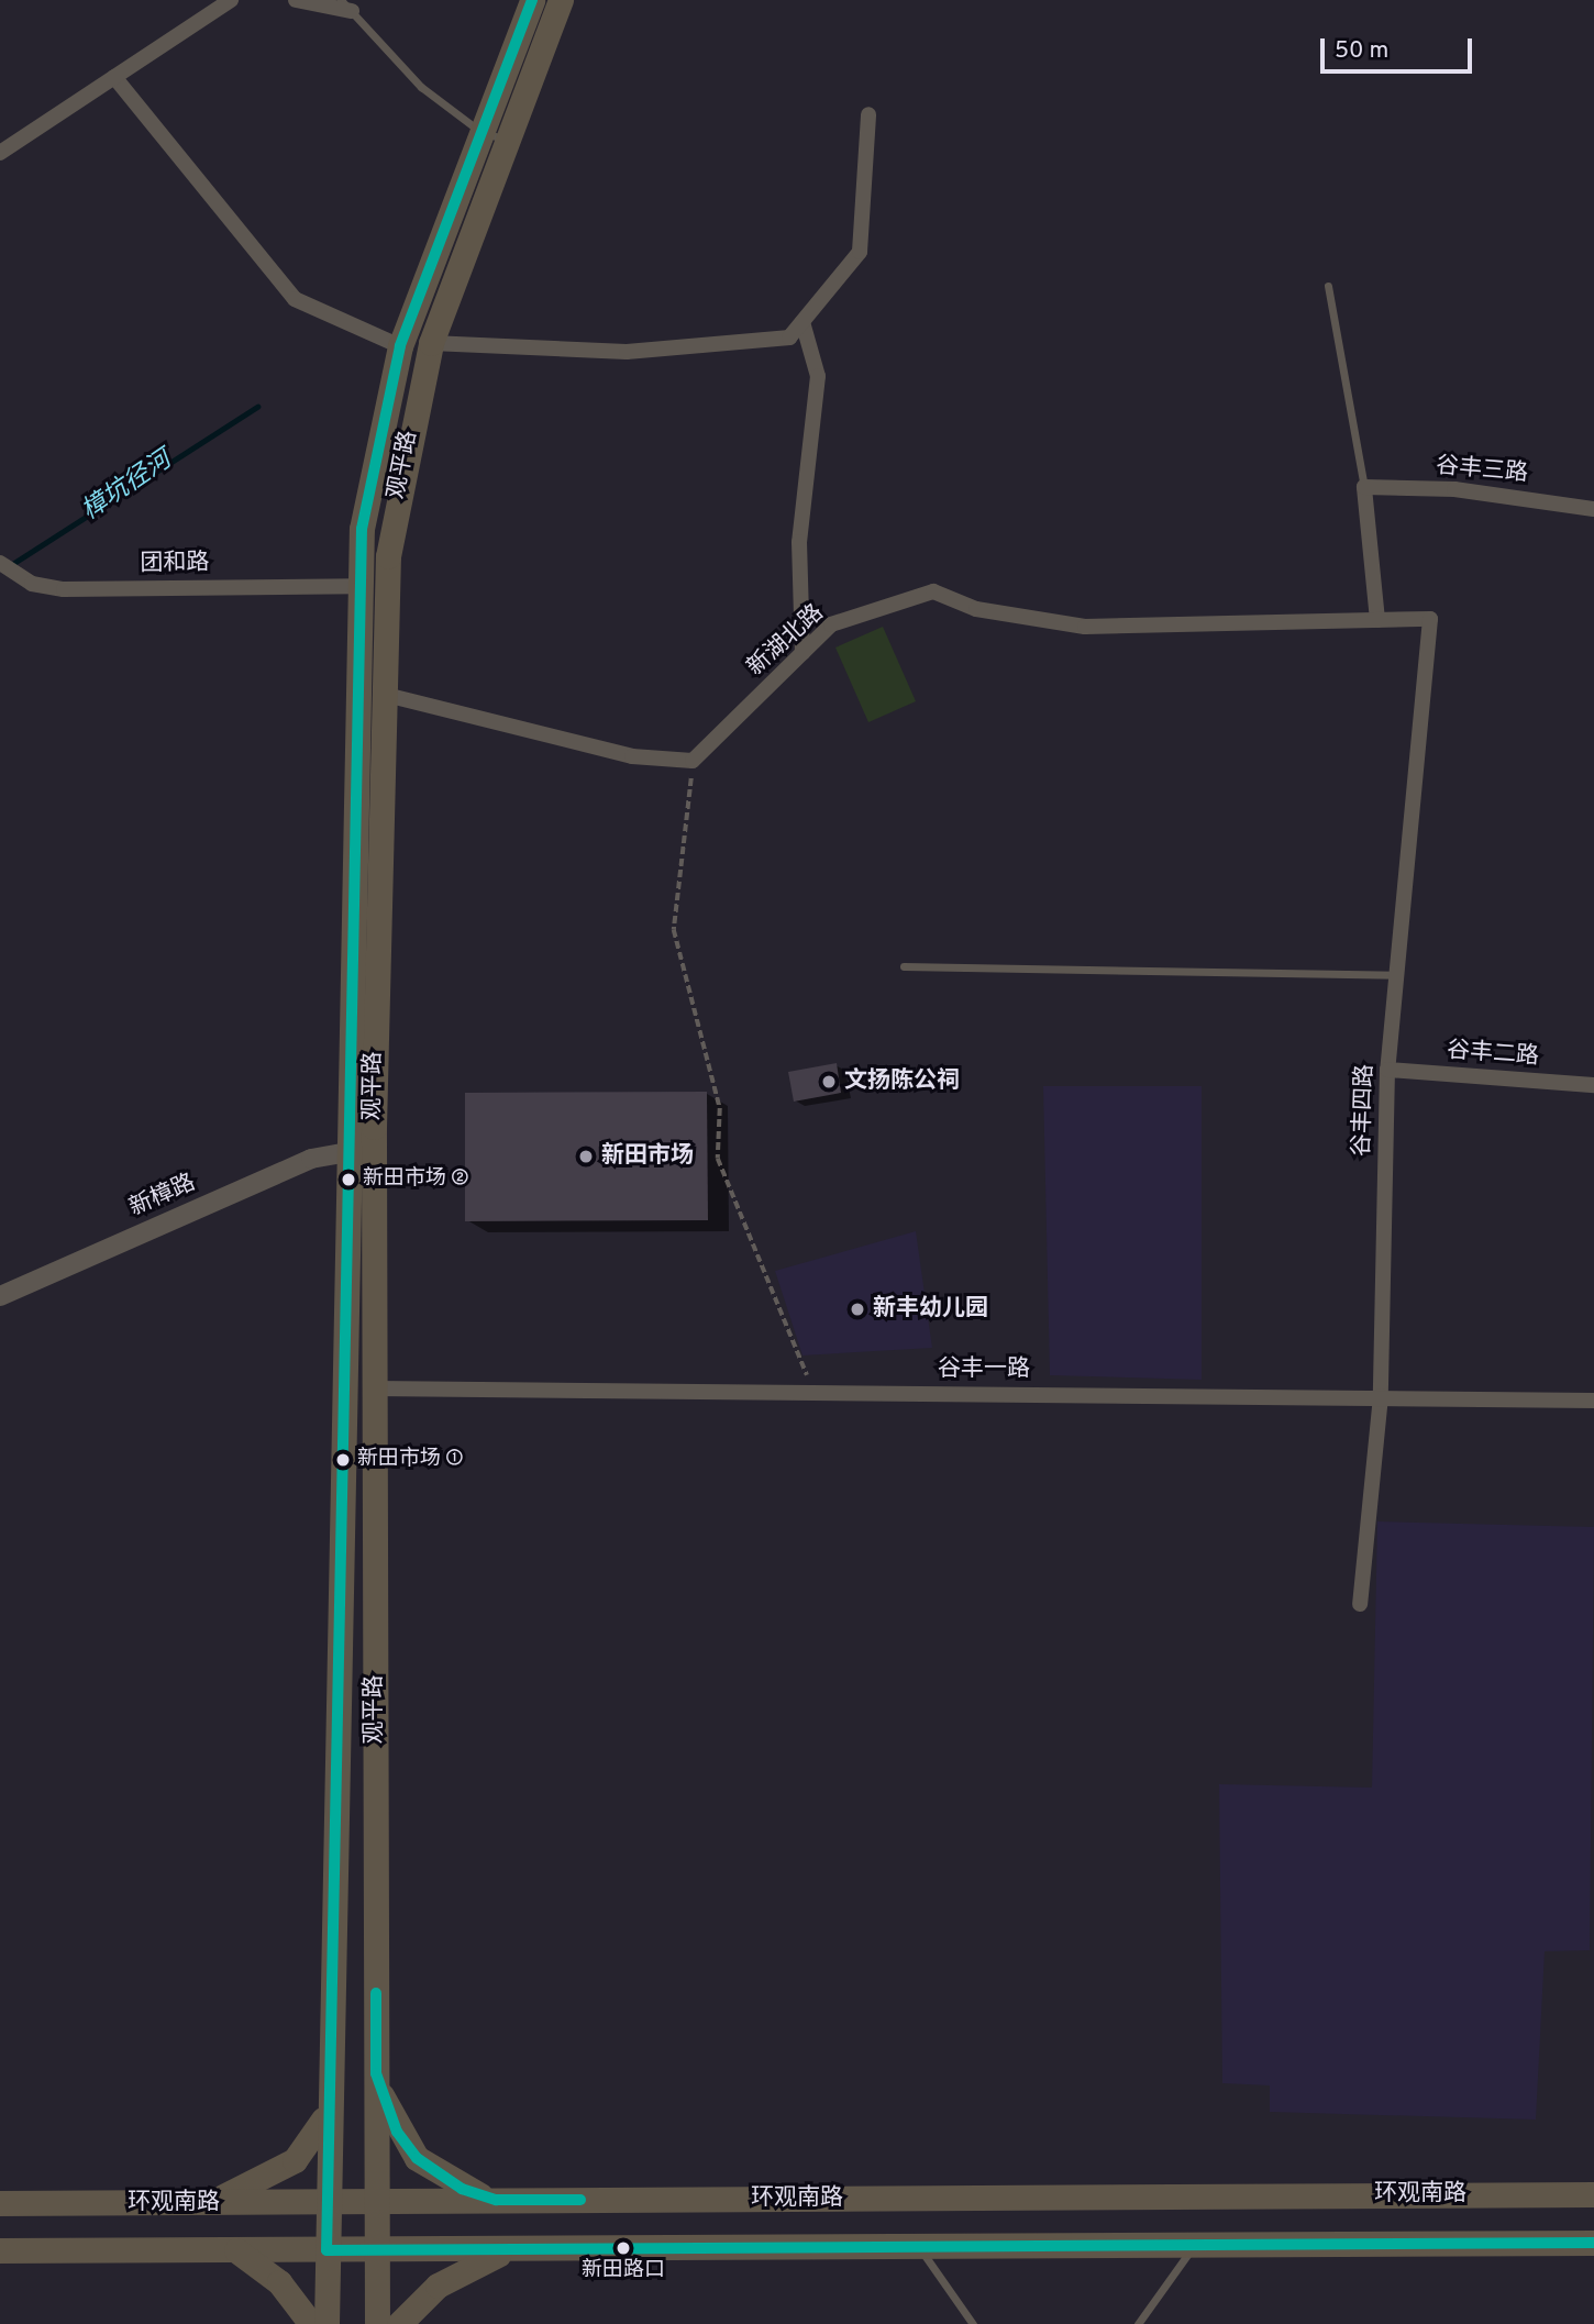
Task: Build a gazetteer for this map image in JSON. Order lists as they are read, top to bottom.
{
  "streets": {
    "main road": ["观平路", "环观南路"],
    "street": [
      "谷丰三路",
      "团和路",
      "新湖北路",
      "谷丰二路",
      "谷丰四路",
      "新樟路",
      "谷丰一路"
    ]
  },
  "crossings": [
    ["观平路", "团和路"],
    ["观平路", "新樟路"],
    ["观平路", "谷丰一路"],
    ["观平路", "环观南路"],
    ["新湖北路", "谷丰四路"],
    ["谷丰二路", "谷丰四路"],
    ["谷丰四路", "谷丰一路"]
  ],
  "water": ["樟坑径河"],
  "places": [
    "文扬陈公祠",
    "新田市场",
    "新田市场 ②",
    "新丰幼儿园",
    "新田市场 ①",
    "新田路口"
  ],
  "scale_bar": "50 m"
}
